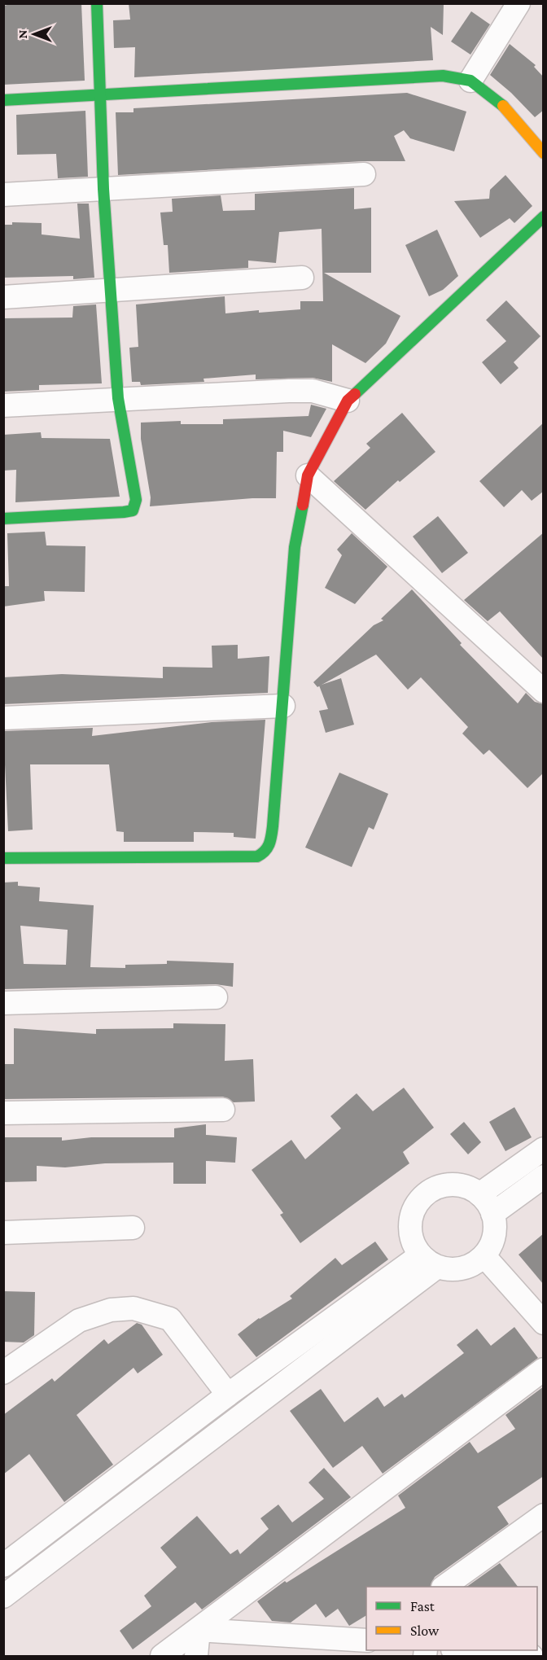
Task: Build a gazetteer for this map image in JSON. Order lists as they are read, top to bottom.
{
  "legend": ["Fast", "Slow"],
  "north": "left"
}
